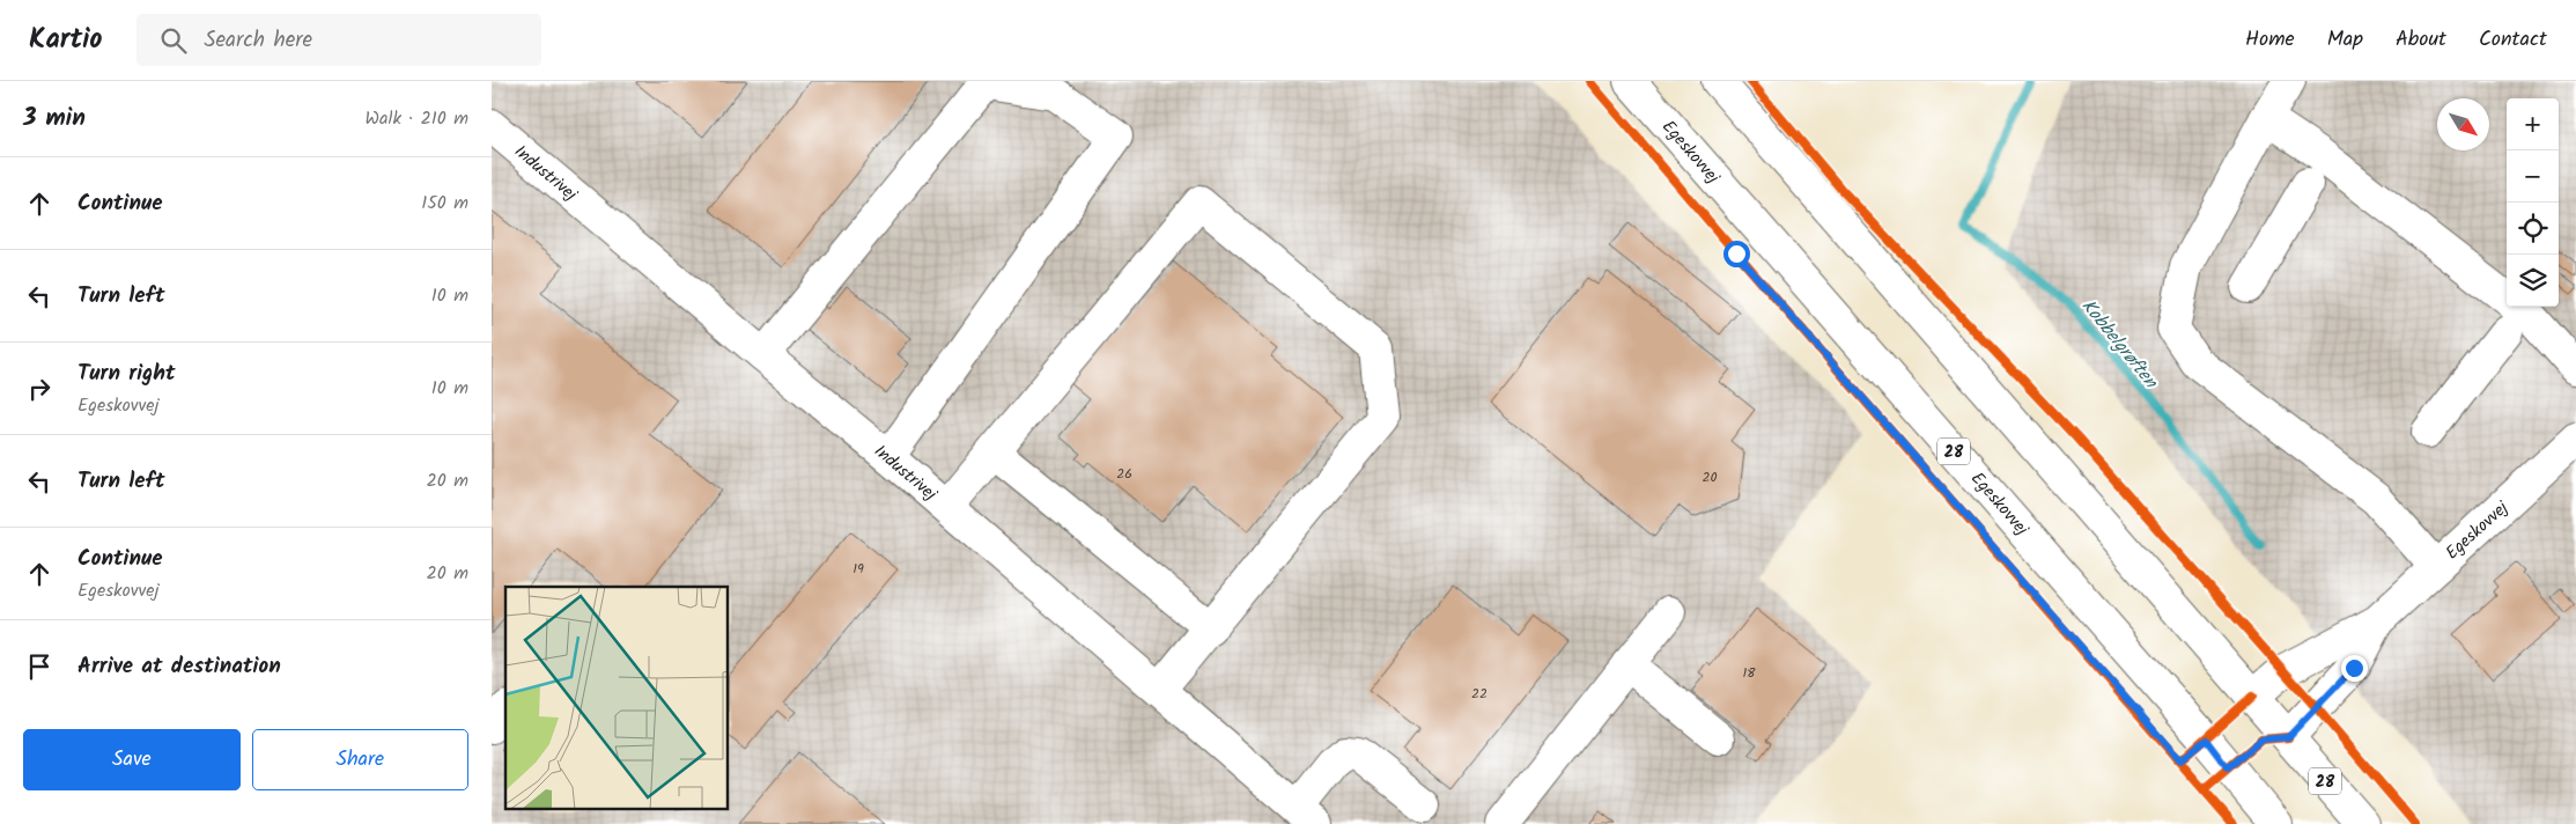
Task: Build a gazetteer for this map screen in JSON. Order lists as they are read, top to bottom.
{
  "streets": {
    "main road": ["Egeskovvej", "Industrivej", "28"]
  },
  "crossings": [
    ["Egeskovvej", "28"]
  ],
  "water": ["Kobbelgrøften"],
  "house_numbers": [
    "26",
    "20",
    "19",
    "18",
    "22"
  ],
  "north": "bottom right",
  "page": {
    "header": "Kartio",
    "search": "Search here",
    "nav": [
      "Home",
      "Map",
      "About",
      "Contact"
    ],
    "heading": ["3 min", "Walk · 210 m"],
    "map_buttons": ["+", "−"],
    "list": [
      ["Continue", "150 m"],
      ["Turn left", "10 m"],
      ["Turn right", "Egeskovvej", "10 m"],
      ["Turn left", "20 m"],
      ["Continue", "Egeskovvej", "20 m"],
      "Arrive at destination"
    ],
    "buttons": ["Save", "Share"]
  }
}
